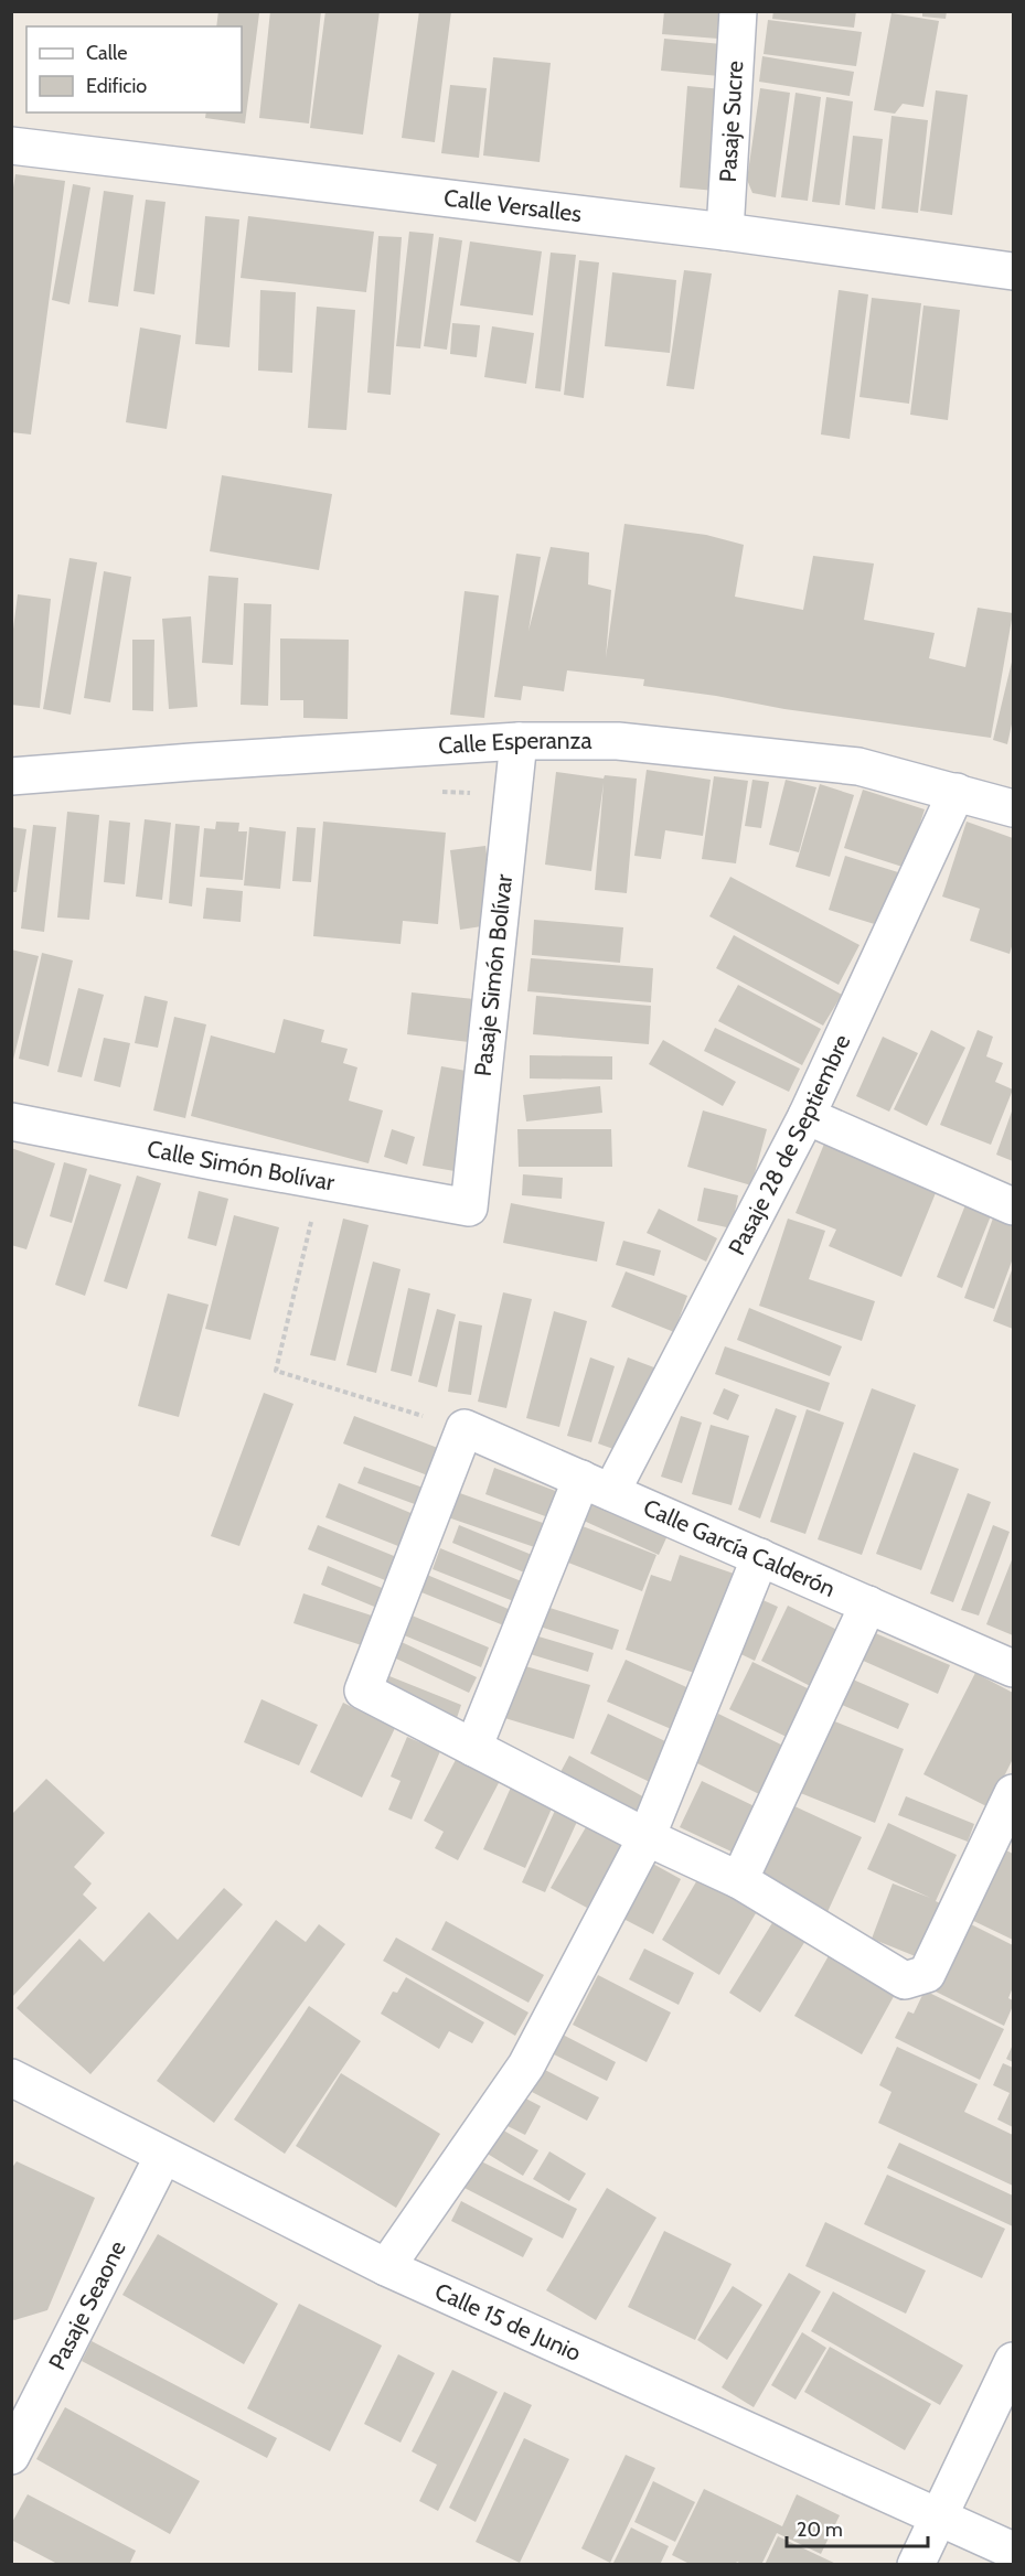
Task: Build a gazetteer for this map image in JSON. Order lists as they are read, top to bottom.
{
  "streets": {
    "street": [
      "Pasaje Sucre",
      "Calle Versalles",
      "Calle Esperanza",
      "Pasaje Simón Bolívar",
      "Pasaje 28 de Septiembre",
      "Calle Simón Bolívar",
      "Calle García Calderón",
      "Pasaje Seaone",
      "Calle 15 de Junio"
    ]
  },
  "crossings": [
    ["Pasaje Sucre", "Calle Versalles"],
    ["Calle Esperanza", "Pasaje Simón Bolívar"],
    ["Calle Esperanza", "Pasaje 28 de Septiembre"],
    ["Pasaje Simón Bolívar", "Calle Simón Bolívar"],
    ["Pasaje 28 de Septiembre", "Calle García Calderón"],
    ["Pasaje Seaone", "Calle 15 de Junio"]
  ],
  "legend": ["Calle", "Edificio"],
  "scale_bar": "20 m"
}
